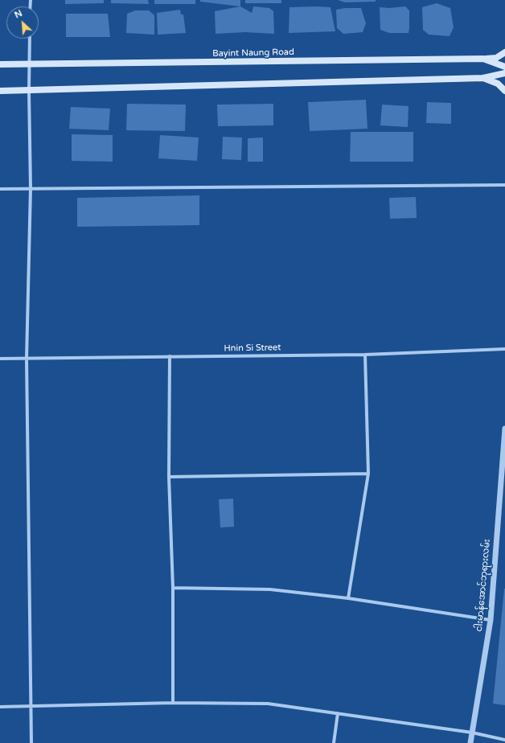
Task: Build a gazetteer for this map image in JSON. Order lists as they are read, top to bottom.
{
  "streets": {
    "main road": ["Bayint Naung Road"],
    "street": ["Hnin Si Street", "ငါးမာန်အောင်ဘုရားလမ်း"]
  },
  "north": "top left"
}
